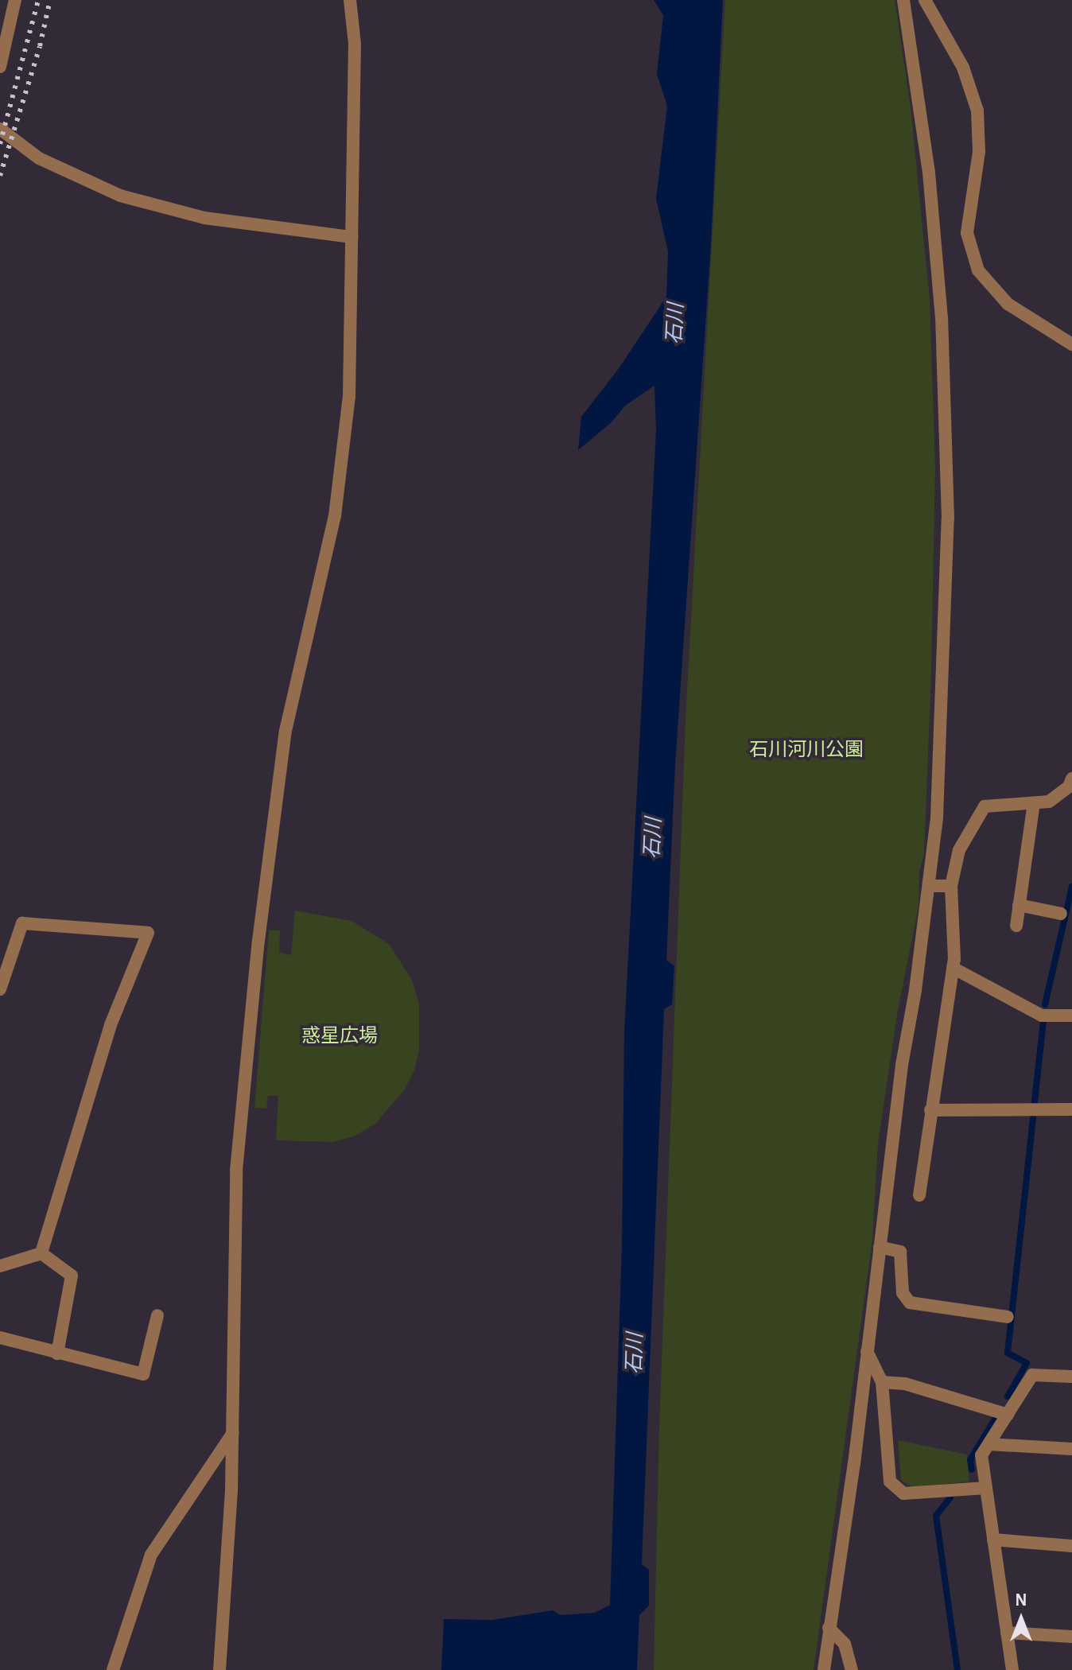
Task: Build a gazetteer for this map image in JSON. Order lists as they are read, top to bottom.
{
  "water": ["石川"],
  "parks": ["石川河川公園", "惑星広場"],
  "north": "top"
}
